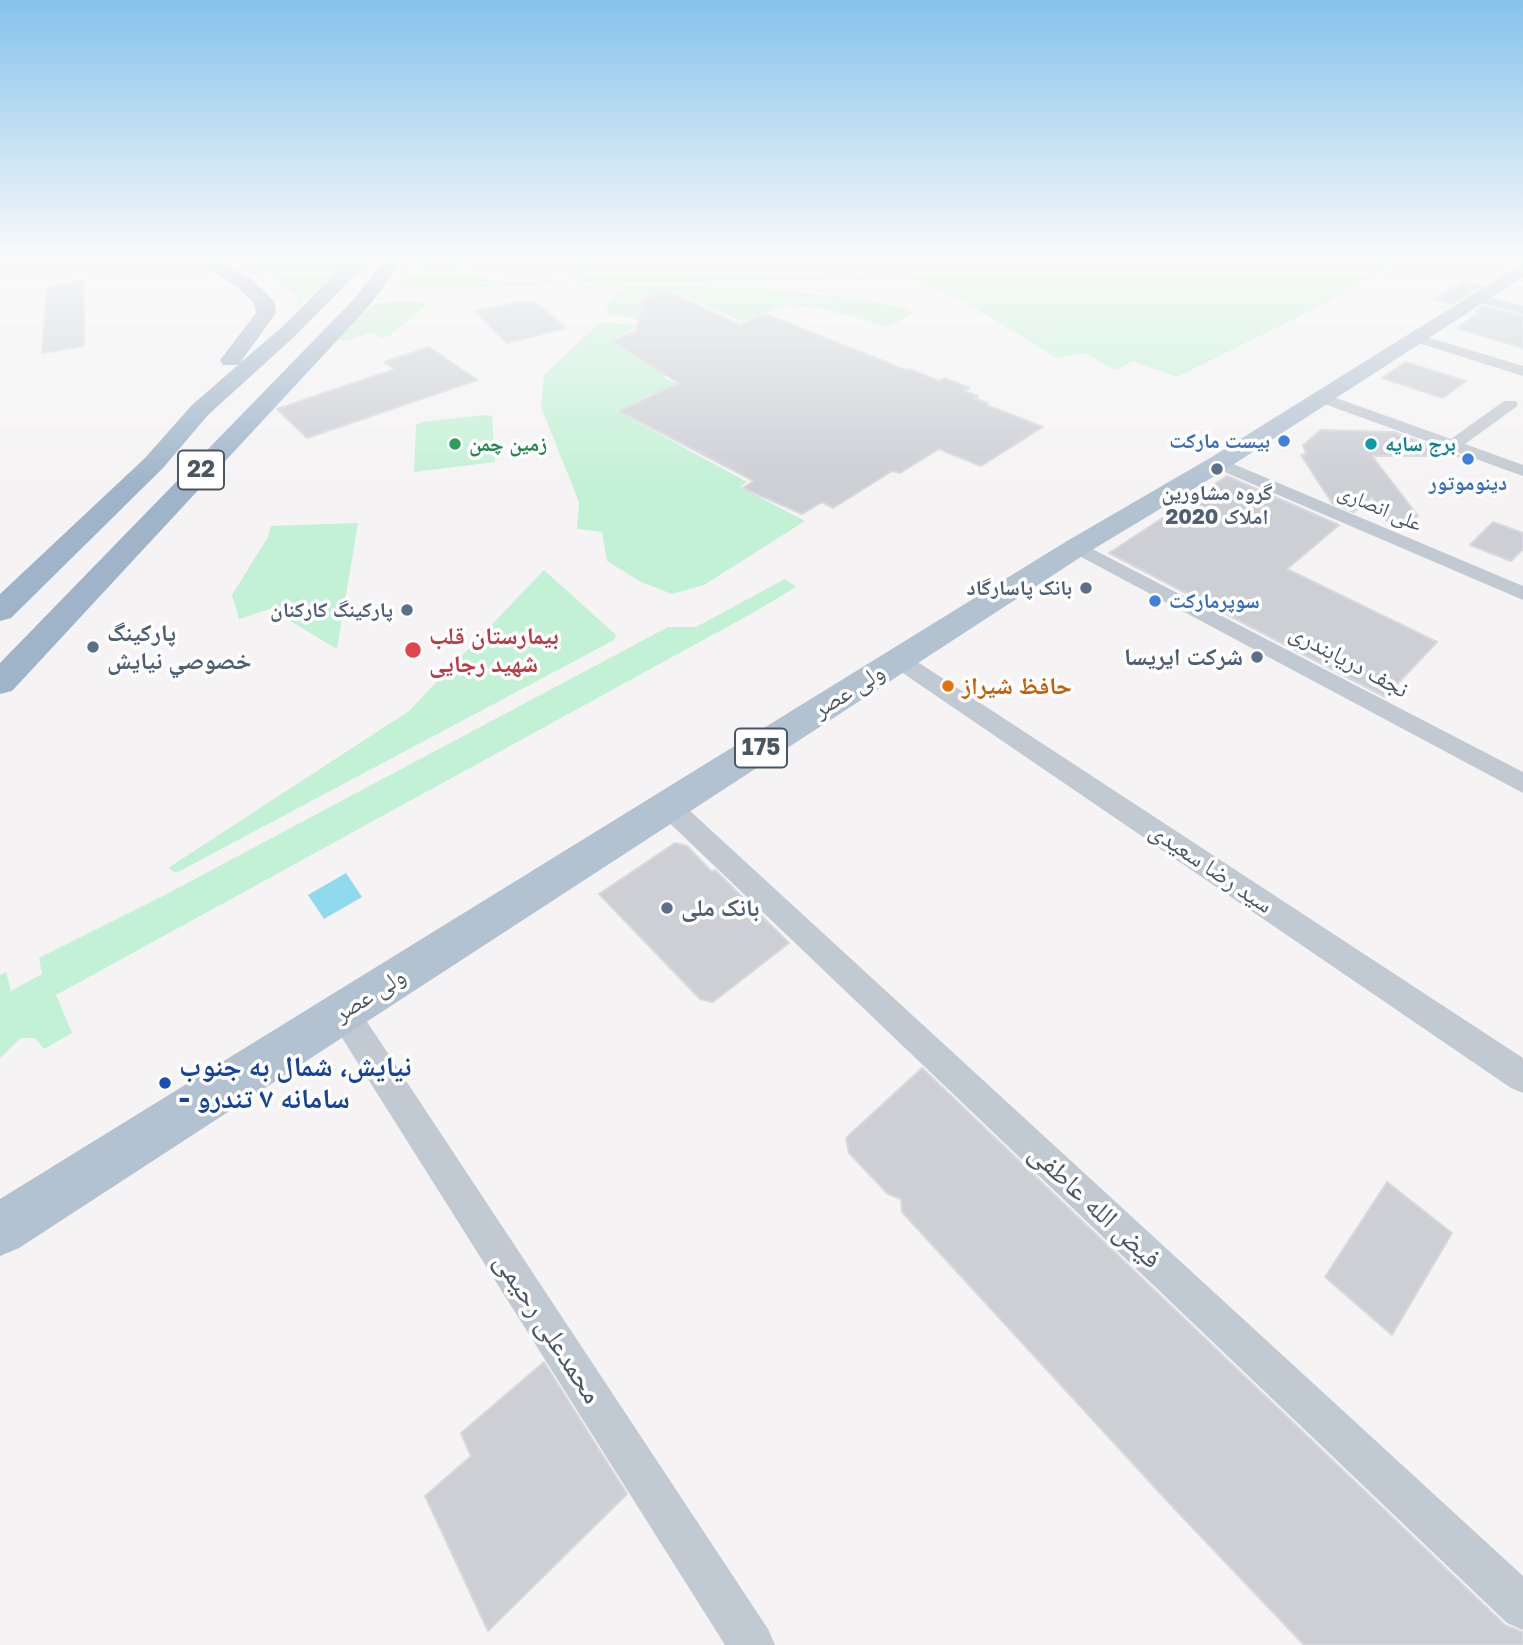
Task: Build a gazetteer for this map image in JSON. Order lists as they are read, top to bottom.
{
  "streets": {
    "highway": ["22"],
    "main road": ["ولی عصر", "175"],
    "street": [
      "علی انصاری",
      "نجف دریابندری",
      "سید رضا سعیدی",
      "فیض الله عاطفی",
      "محمدعلی رحیمی"
    ]
  },
  "crossings": [
    ["علی انصاری", "ولی عصر"],
    ["نجف دریابندری", "ولی عصر"],
    ["ولی عصر", "سید رضا سعیدی"],
    ["ولی عصر", "فیض الله عاطفی"],
    ["ولی عصر", "محمدعلی رحیمی"]
  ],
  "places": [
    "بیست مارکت",
    "زمین چمن",
    "برج سایه",
    "دینوموتور",
    "گروه مشاورین املاک 2020",
    "بانک پاسارگاد",
    "سوپرمارکت",
    "پارکینگ کارکنان",
    "پاركينگ خصوصي نيايش",
    "بیمارستان قلب شهید رجایی",
    "شرکت ایریسا",
    "حافظ شیراز",
    "بانک ملی",
    "نیایش، شمال به جنوب - سامانه ۷ تندرو"
  ]
}
